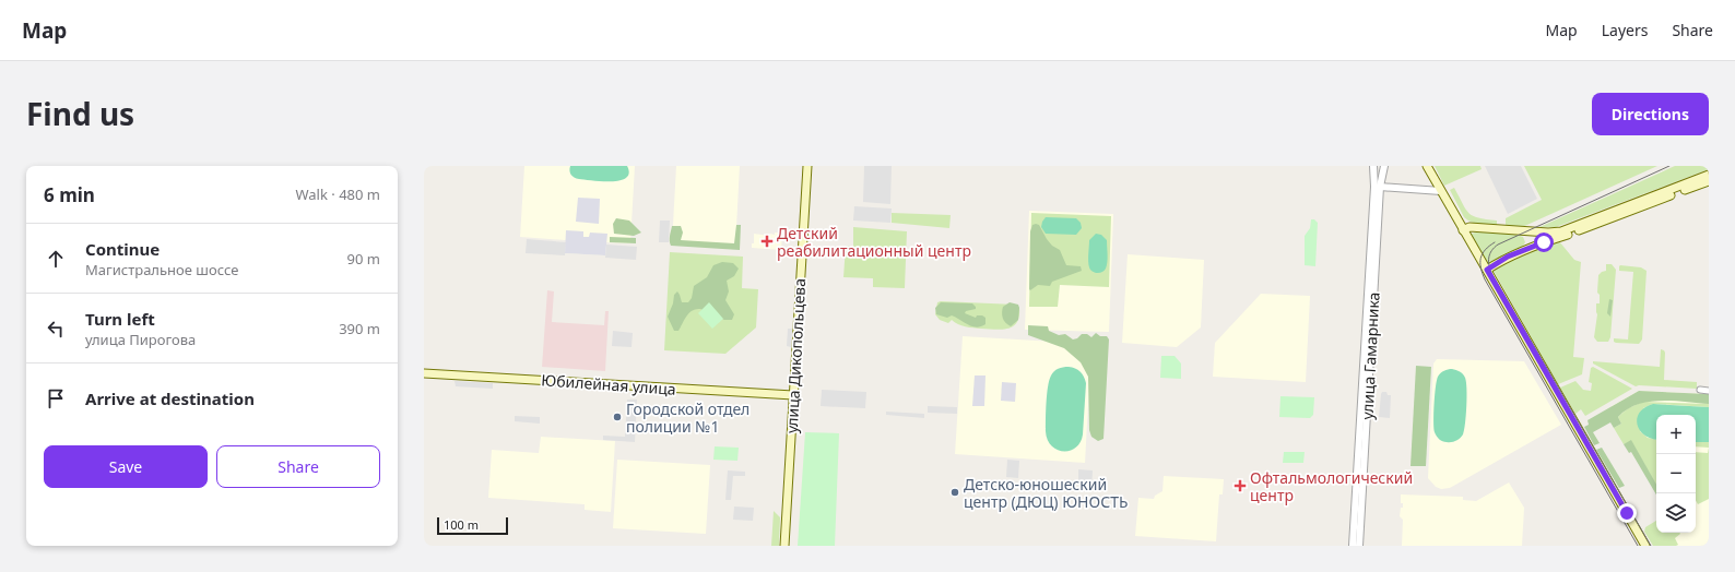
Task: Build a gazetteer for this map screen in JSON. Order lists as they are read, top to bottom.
{
  "streets": {
    "main road": ["улица Дикопольцева", "Юбилейная улица"],
    "street": ["улица Гамарника"]
  },
  "crossings": [
    ["улица Дикопольцева", "Юбилейная улица"]
  ],
  "places": {
    "health": ["Детский реабилитационный центр", "Офтальмологический центр"],
    "other": ["Городской отдел полиции №1", "Детско-юношеский центр (ДЮЦ) ЮНОСТЬ"]
  },
  "scale_bar": "100 m",
  "page": {
    "header": "Map",
    "nav": ["Map", "Layers", "Share"],
    "title": "Find us",
    "buttons": [
      "Directions",
      ["Save", "Share"]
    ],
    "heading": ["6 min", "Walk · 480 m"],
    "list": [
      ["Continue", "Магистральное шоссе", "90 m"],
      ["Turn left", "улица Пирогова", "390 m"],
      "Arrive at destination"
    ],
    "map_buttons": ["+", "−"],
    "scale": "100 m"
  }
}
